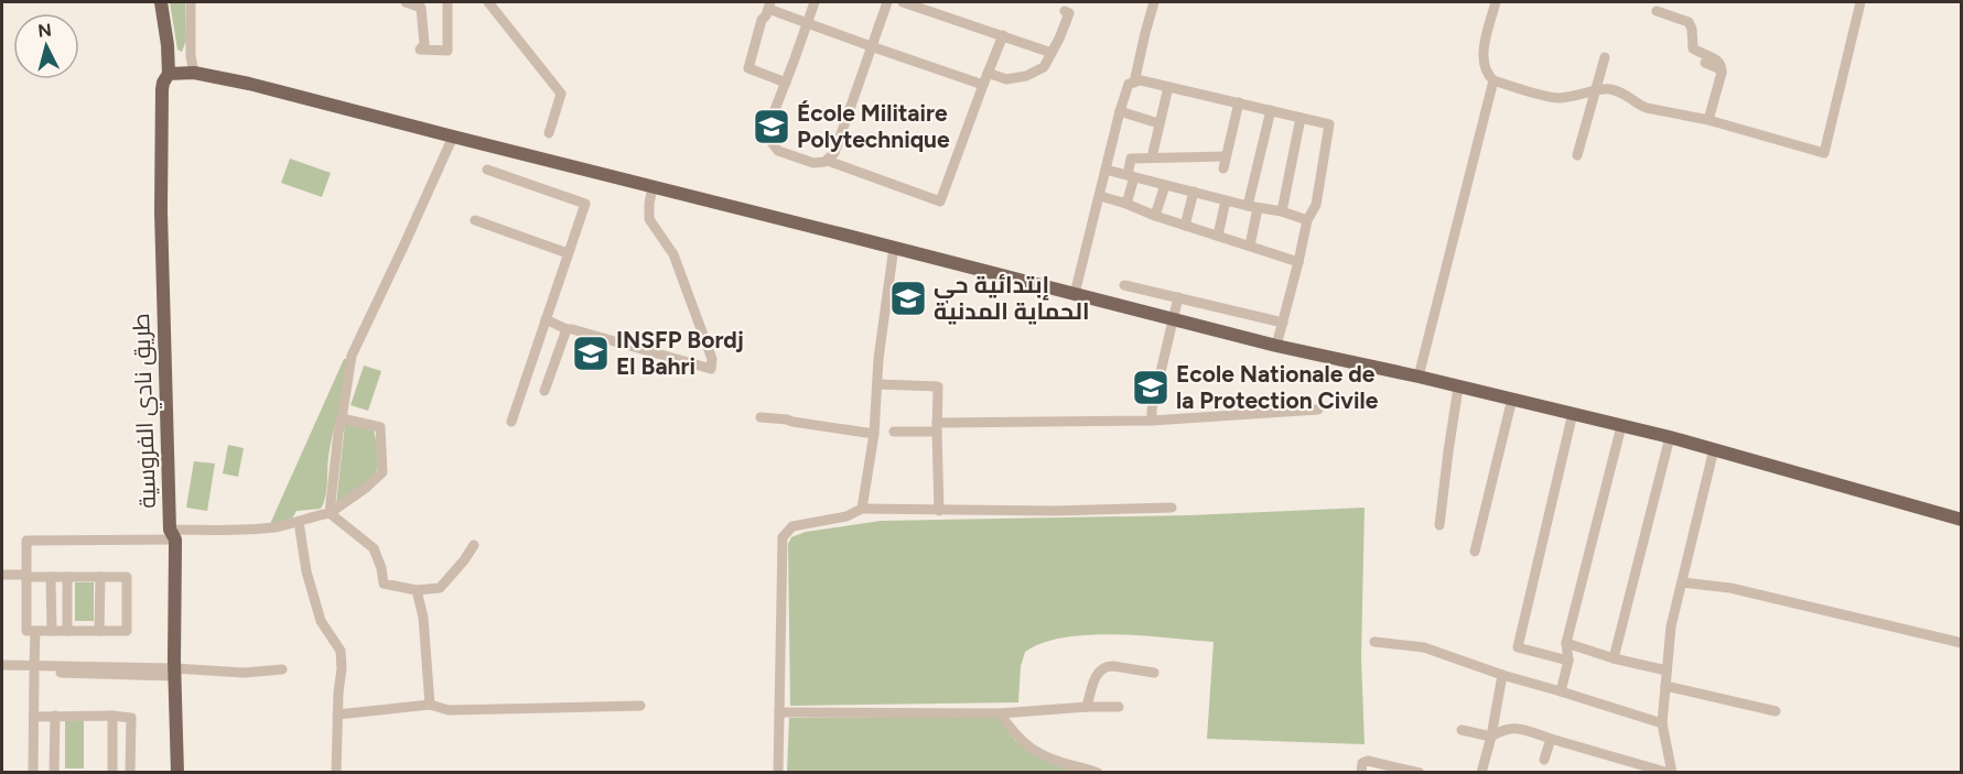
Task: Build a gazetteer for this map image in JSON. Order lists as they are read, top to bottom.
{
  "streets": {
    "main road": ["طريق نادي الفروسية"]
  },
  "places": {
    "school or university": [
      "École Militaire Polytechnique",
      "إبتدائية حي الحماية المدنية",
      "INSFP Bordj El Bahri",
      "Ecole Nationale de la Protection Civile"
    ]
  },
  "north": "top"
}
